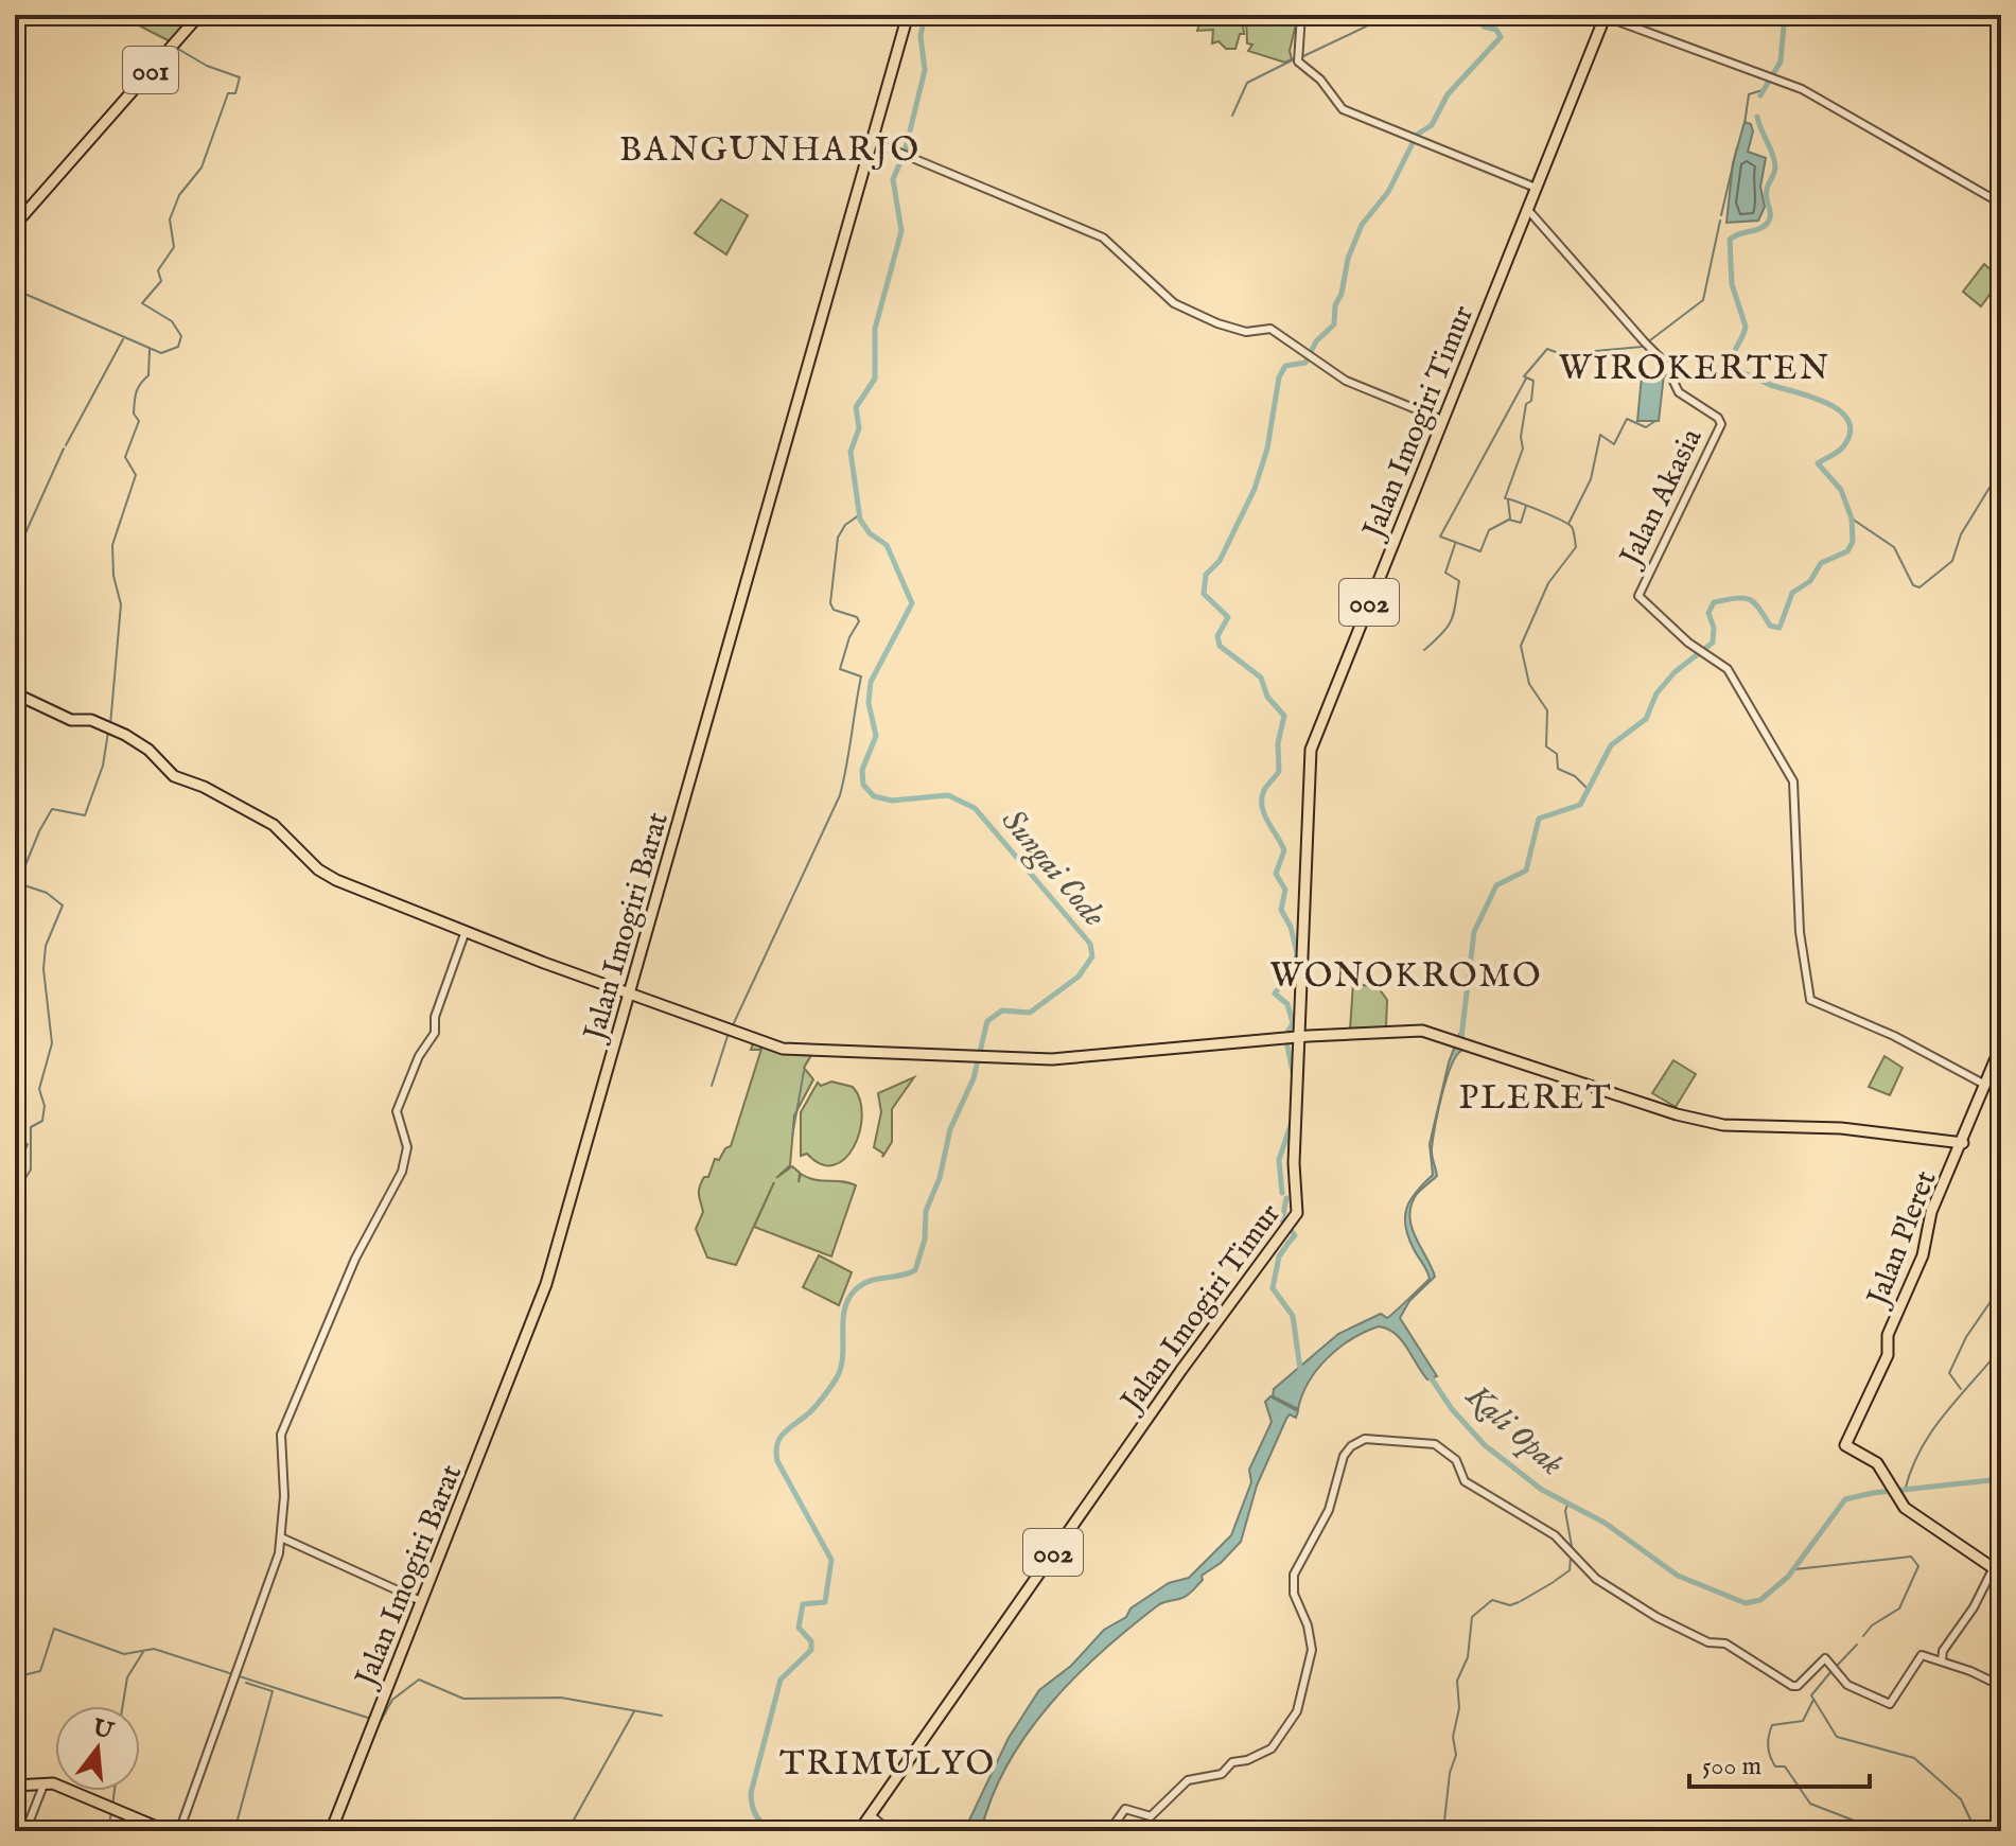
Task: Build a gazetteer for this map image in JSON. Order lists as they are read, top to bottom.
{
  "streets": {
    "main road": [
      "001",
      "Jalan Imogiri Timur",
      "002",
      "Jalan Imogiri Barat",
      "Jalan Pleret"
    ],
    "street": ["Jalan Akasia"]
  },
  "crossings": [
    ["Jalan Imogiri Timur", "Jalan Akasia"],
    ["Jalan Akasia", "Jalan Pleret"]
  ],
  "districts": [
    "BANGUNHARJO",
    "WIROKERTEN",
    "WONOKROMO",
    "PLERET",
    "TRIMULYO"
  ],
  "water": ["Sungai Code", "Kali Opak"],
  "scale_bar": "500 m",
  "north": "top"
}
